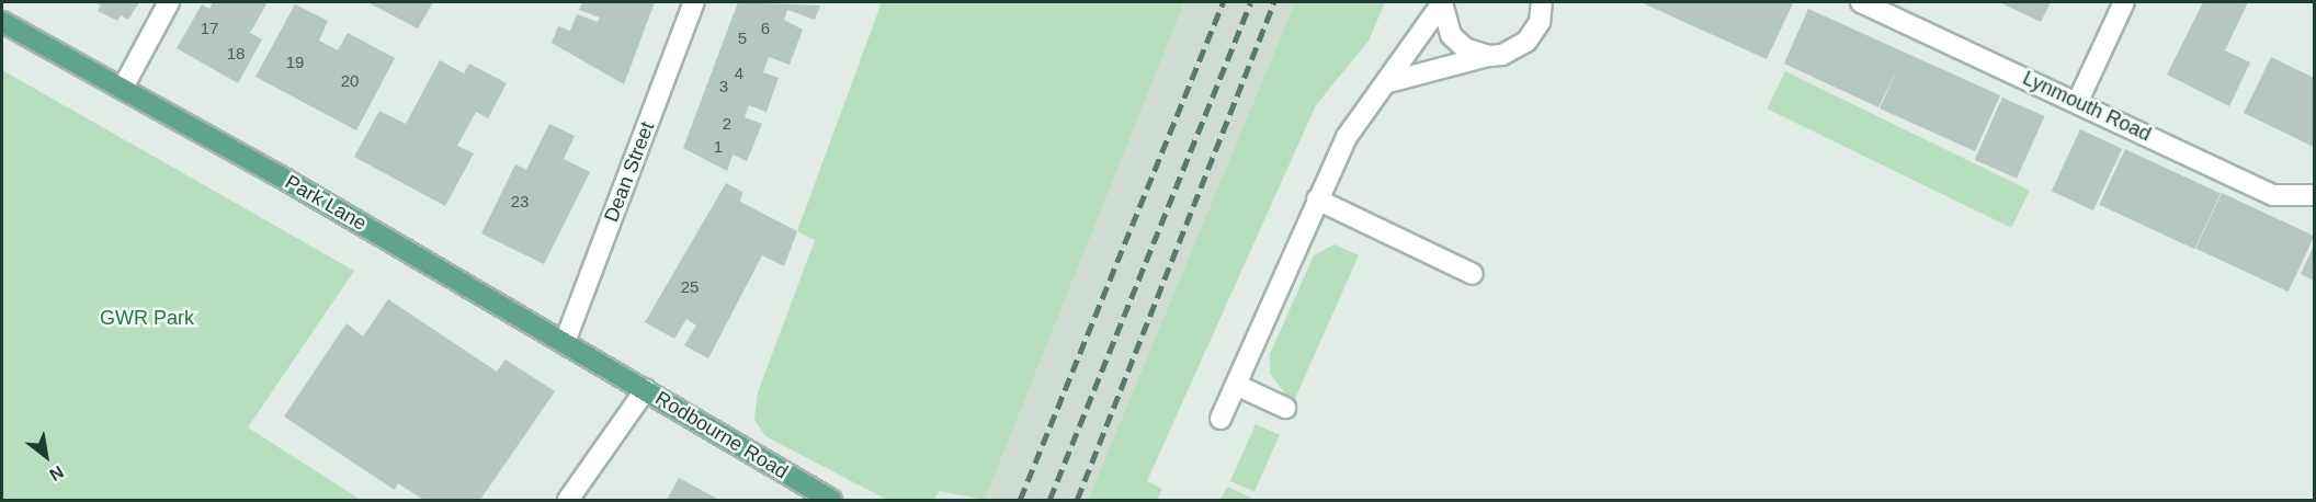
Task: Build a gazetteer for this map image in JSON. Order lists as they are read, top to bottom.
{
  "streets": {
    "main road": ["Park Lane", "Rodbourne Road"],
    "street": ["Lynmouth Road", "Dean Street"]
  },
  "crossings": [
    ["Dean Street", "Park Lane"],
    ["Park Lane", "Rodbourne Road"]
  ],
  "parks": ["GWR Park"],
  "house_numbers": [
    "17",
    "6",
    "5",
    "18",
    "19",
    "4",
    "20",
    "3",
    "2",
    "1",
    "23",
    "25"
  ],
  "north": "bottom right"
}
